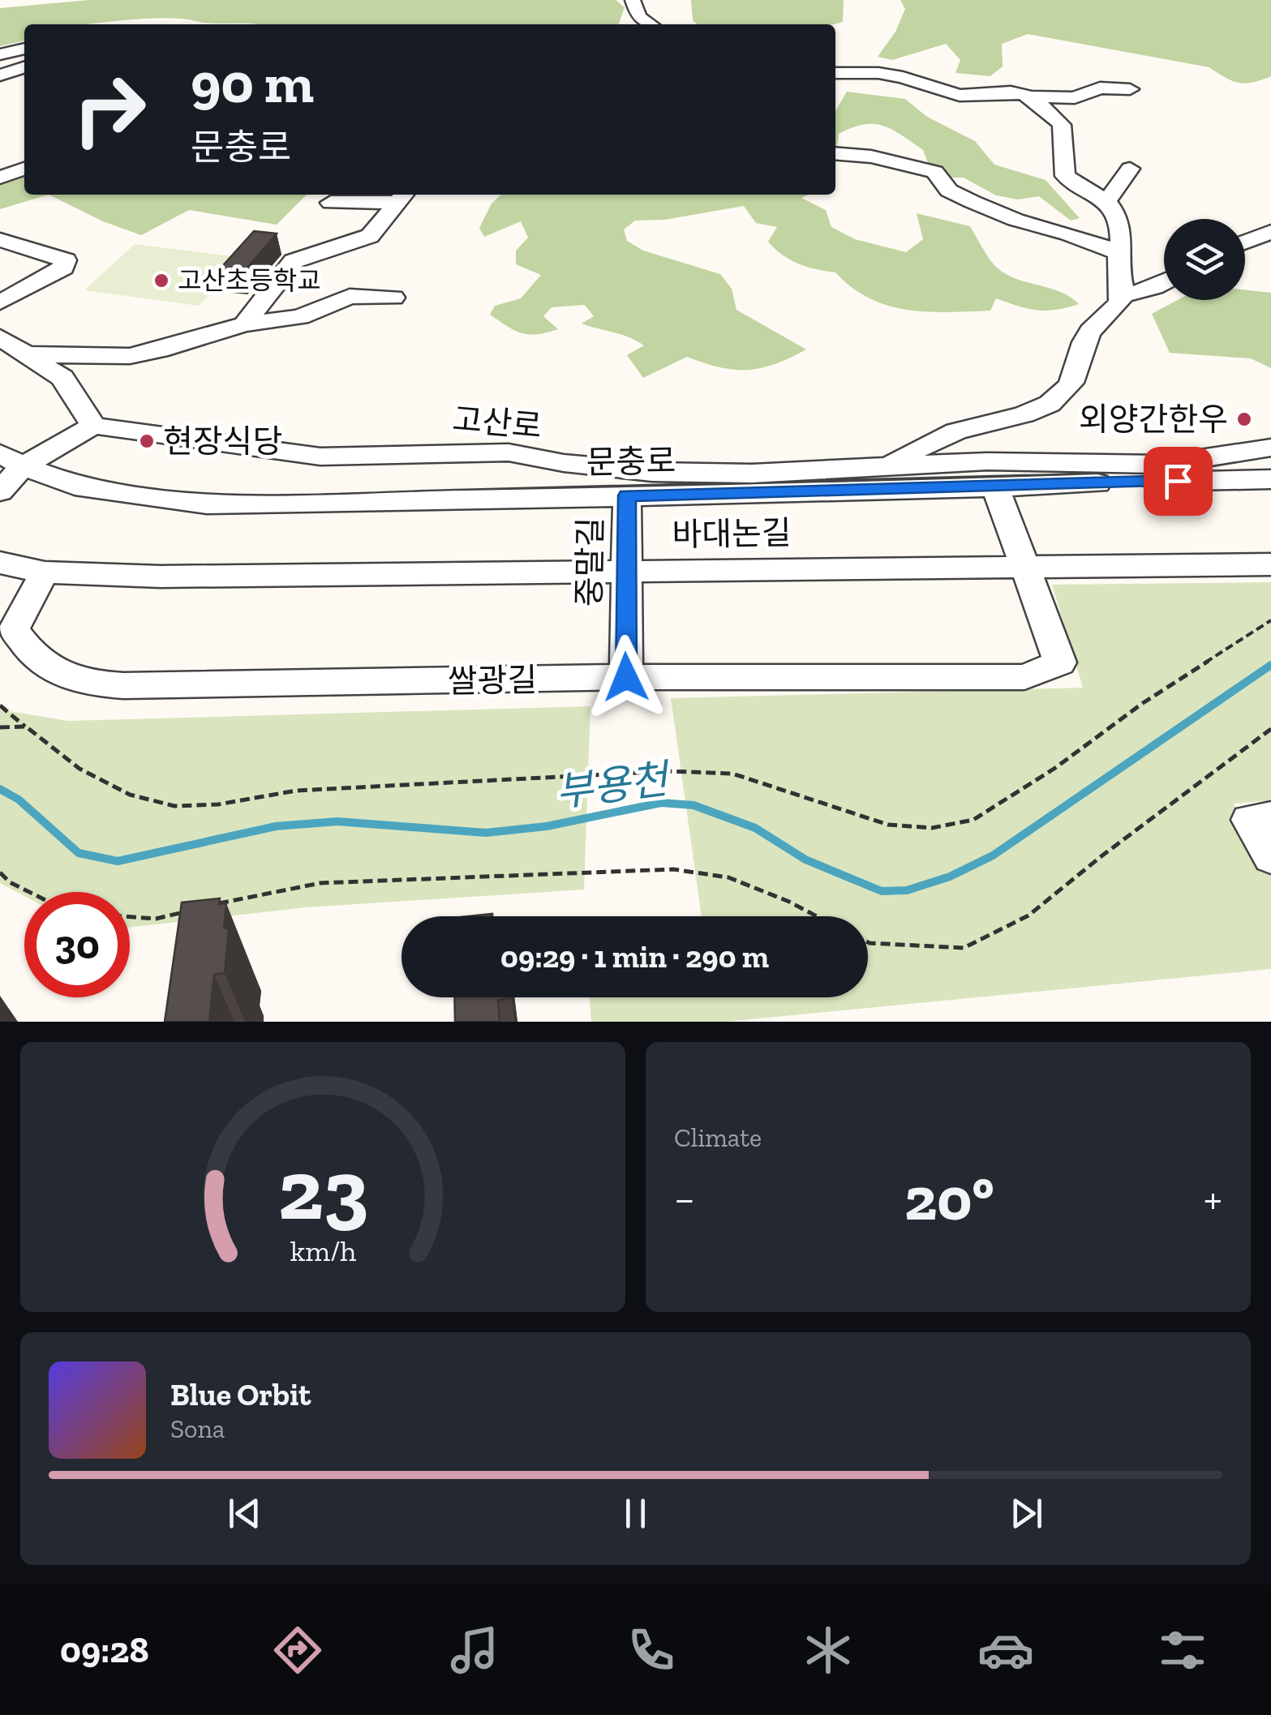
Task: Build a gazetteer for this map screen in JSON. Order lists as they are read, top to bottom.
{
  "streets": {
    "street": [
      "고산로",
      "문충로",
      "바대논길",
      "중말길",
      "쌀광길"
    ]
  },
  "crossings": [
    ["문충로", "중말길"],
    ["문충로", "쌀광길"],
    ["바대논길", "중말길"],
    ["바대논길", "쌀광길"],
    ["중말길", "쌀광길"]
  ],
  "water": ["부용천"],
  "places": ["고산초등학교", "외양간한우", "현장식당"],
  "page": {
    "turn": ["90 m", "문충로"],
    "limit": "30",
    "trip": "09:29 · 1 min · 290 m",
    "tile": "Climate",
    "heat": ["−", "20°", "+"],
    "song": ["Blue Orbit", "Sona"],
    "tabs": "09:28",
    "gauge": ["23", "km/h"]
  }
}
